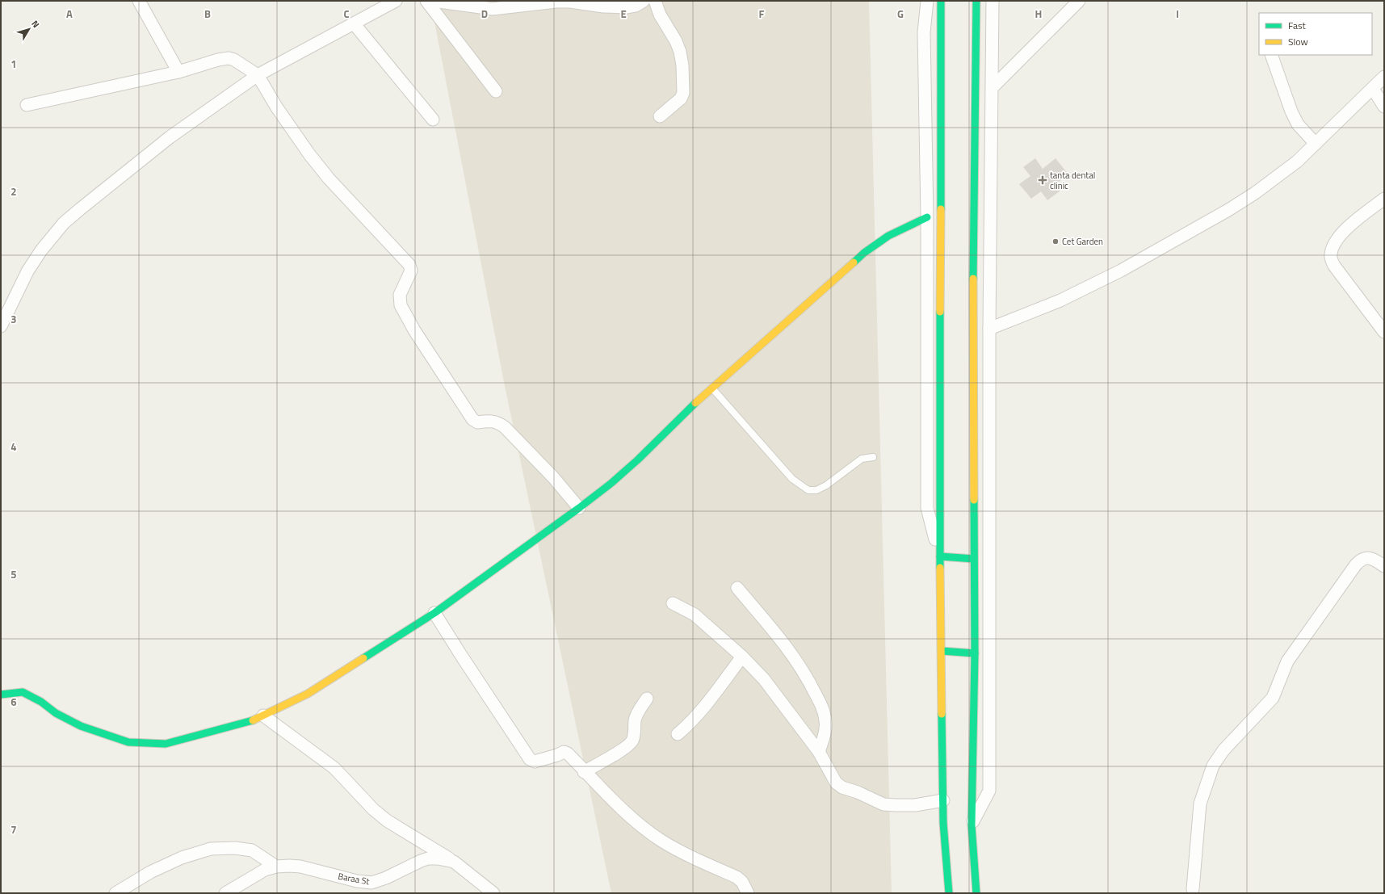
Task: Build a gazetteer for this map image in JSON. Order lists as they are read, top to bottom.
{
  "streets": {
    "street": ["Baraa St"]
  },
  "places": {
    "health": ["tanta dental clinic"],
    "other": ["Cet Garden"]
  },
  "legend": ["Fast", "Slow"],
  "north": "top right",
  "grid": {
    "columns": [
      "A",
      "B",
      "C",
      "D",
      "E",
      "F",
      "G",
      "H",
      "I"
    ],
    "rows": [
      "1",
      "2",
      "3",
      "4",
      "5",
      "6",
      "7"
    ]
  }
}
